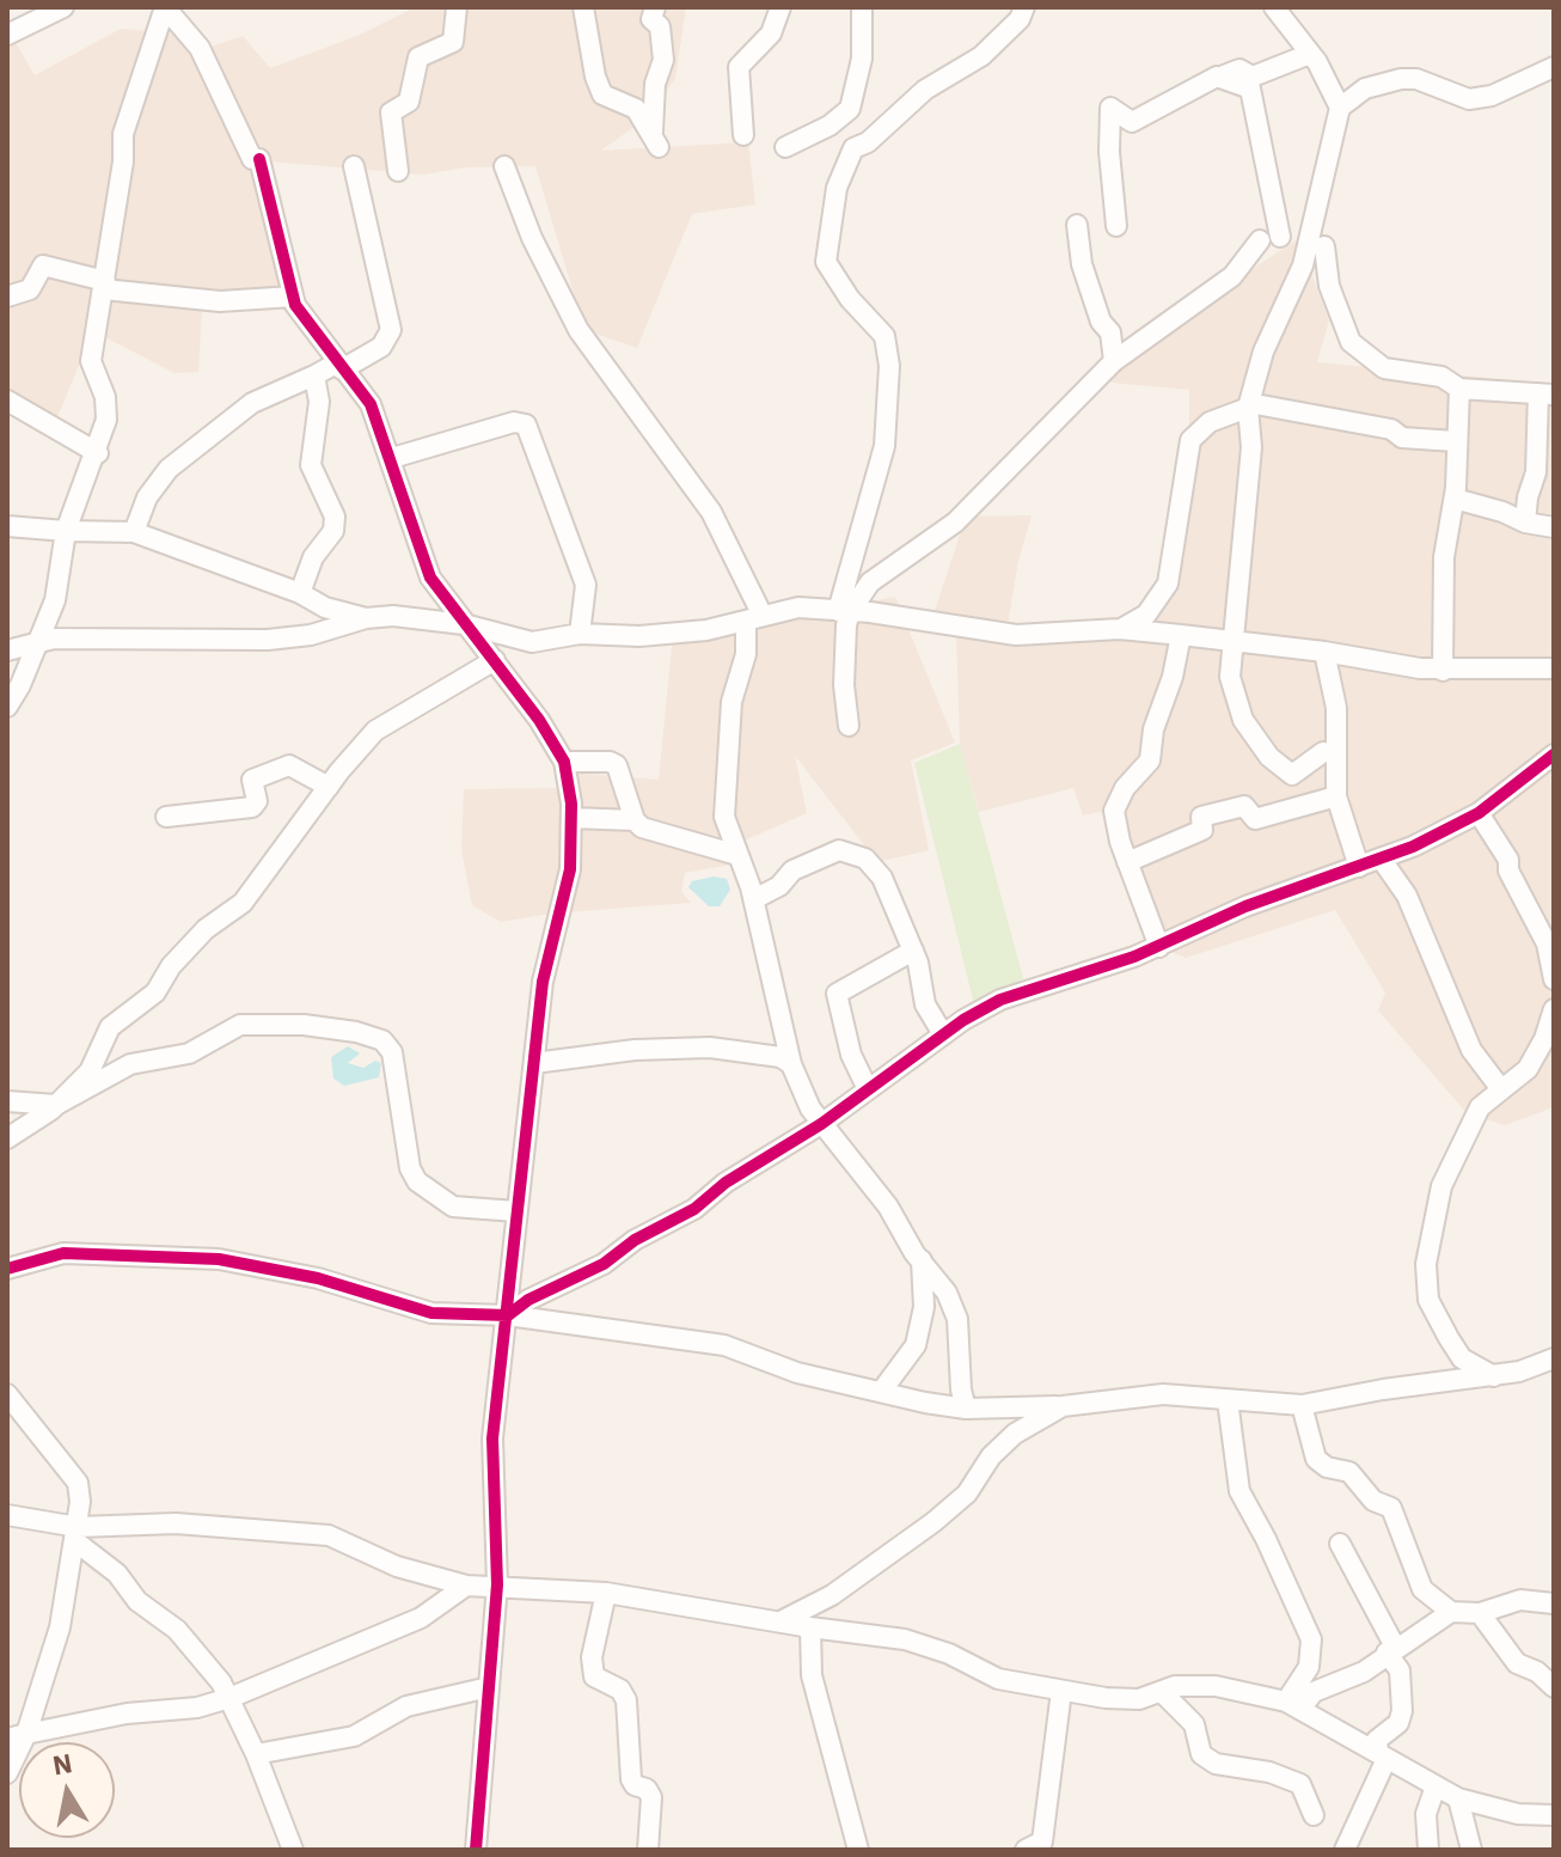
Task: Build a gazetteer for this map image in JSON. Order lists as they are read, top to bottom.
{
  "north": "top"
}
